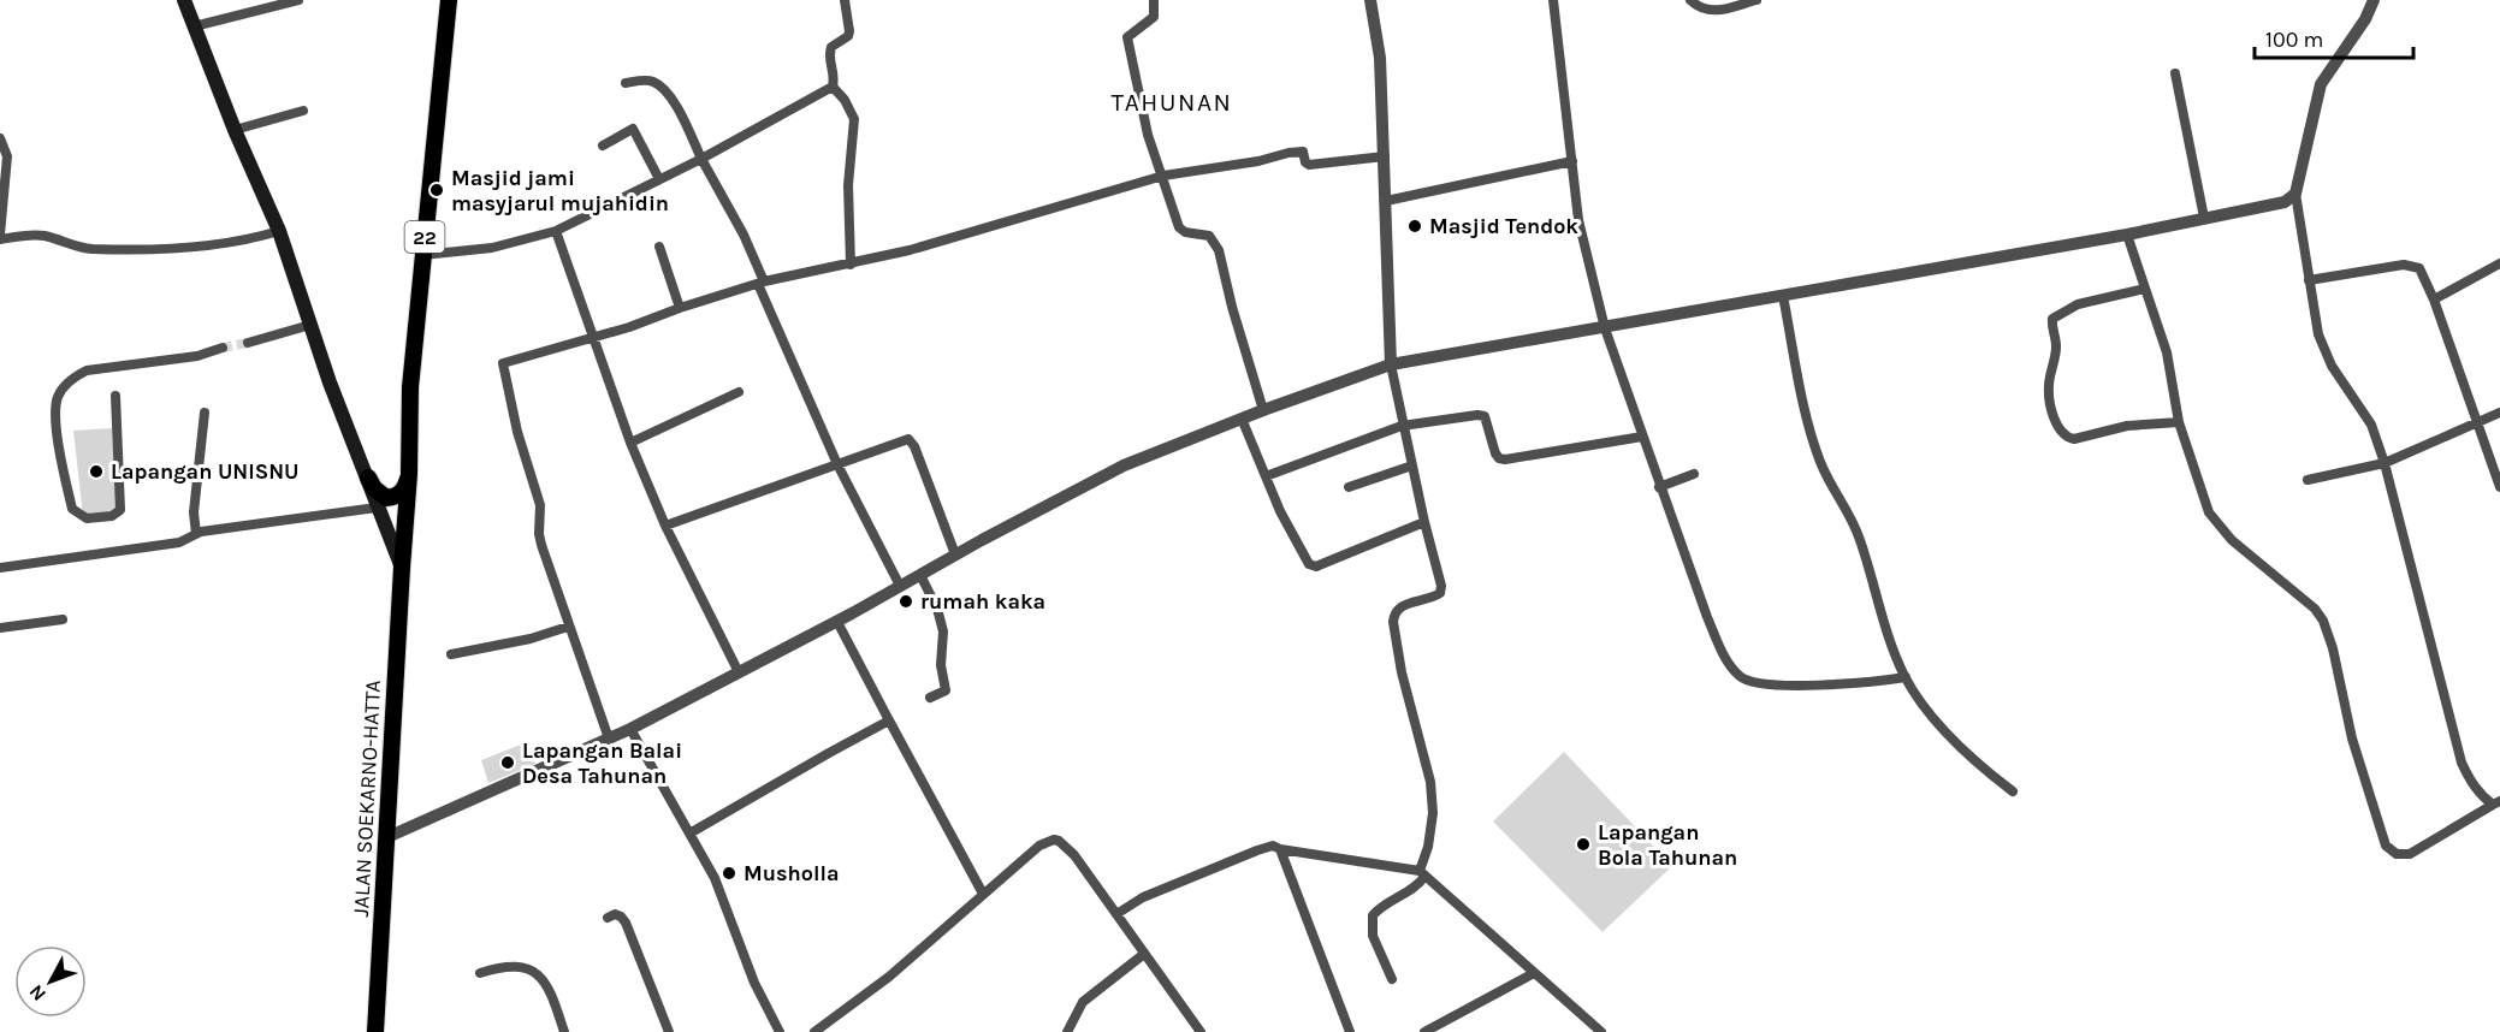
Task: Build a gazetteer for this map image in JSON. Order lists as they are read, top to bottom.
{
  "streets": {
    "highway": ["22", "JALAN SOEKARNO-HATTA"]
  },
  "crossings": [
    ["22", "JALAN SOEKARNO-HATTA"]
  ],
  "districts": ["TAHUNAN"],
  "places": [
    "Masjid jami masyjarul mujahidin",
    "Masjid Tendok",
    "Lapangan UNISNU",
    "rumah kaka",
    "Lapangan Balai Desa Tahunan",
    "Lapangan Bola Tahunan",
    "Musholla"
  ],
  "scale_bar": "100 m",
  "north": "bottom left"
}
